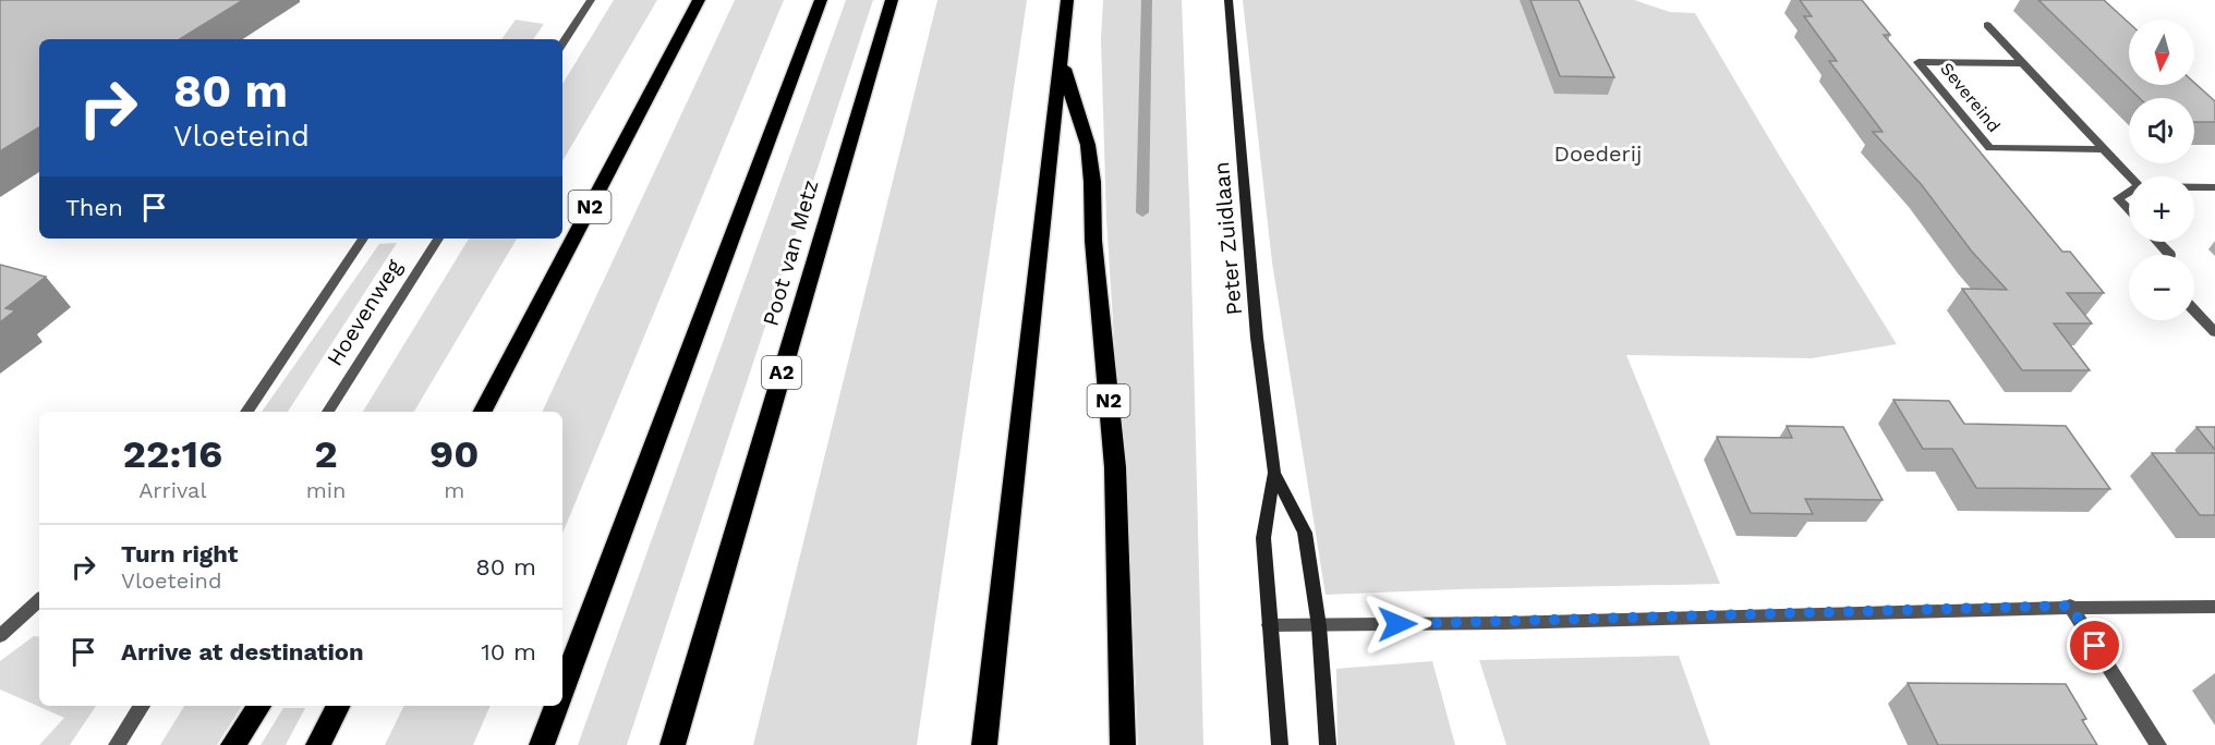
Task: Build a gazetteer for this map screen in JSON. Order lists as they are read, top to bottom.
{
  "streets": {
    "highway": ["N2", "Poot van Metz", "A2"],
    "street": ["Severeind", "Peter Zuidlaan", "Hoevenweg"]
  },
  "parks": ["Doederij"],
  "north": "bottom",
  "page": {
    "map_buttons": ["+", "−"],
    "turn": ["80 m", "Vloeteind"],
    "then": "Then",
    "eta": [
      "22:16",
      "Arrival",
      "2",
      "min",
      "90",
      "m"
    ],
    "list": [
      {
        "name": "Turn right",
        "note": "Vloeteind",
        "value": "80 m"
      },
      {
        "name": "Arrive at destination",
        "value": "10 m"
      }
    ]
  }
}
